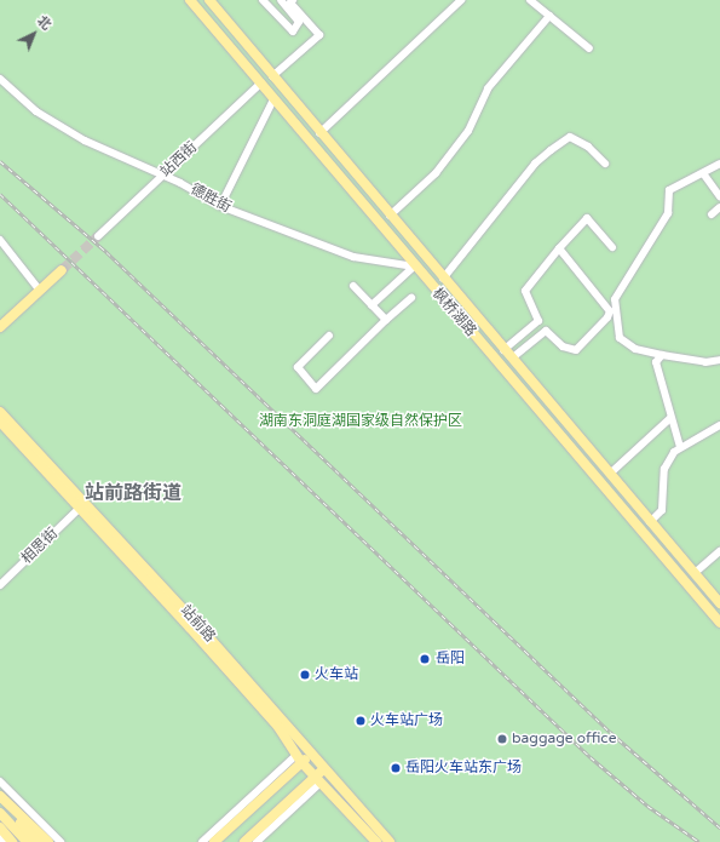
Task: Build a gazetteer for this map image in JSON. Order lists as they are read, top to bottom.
{
  "streets": {
    "main road": ["枫桥湖路", "站前路"],
    "street": ["站西街", "德胜街", "相思街"]
  },
  "crossings": [
    ["站西街", "德胜街"],
    ["站西街", "枫桥湖路"],
    ["德胜街", "枫桥湖路"],
    ["相思街", "站前路"]
  ],
  "districts": ["站前路街道"],
  "parks": ["湖南东洞庭湖国家级自然保护区"],
  "places": [
    "岳阳",
    "火车站",
    "火车站广场",
    "baggage office",
    "岳阳火车站东广场"
  ],
  "north": "top right"
}
